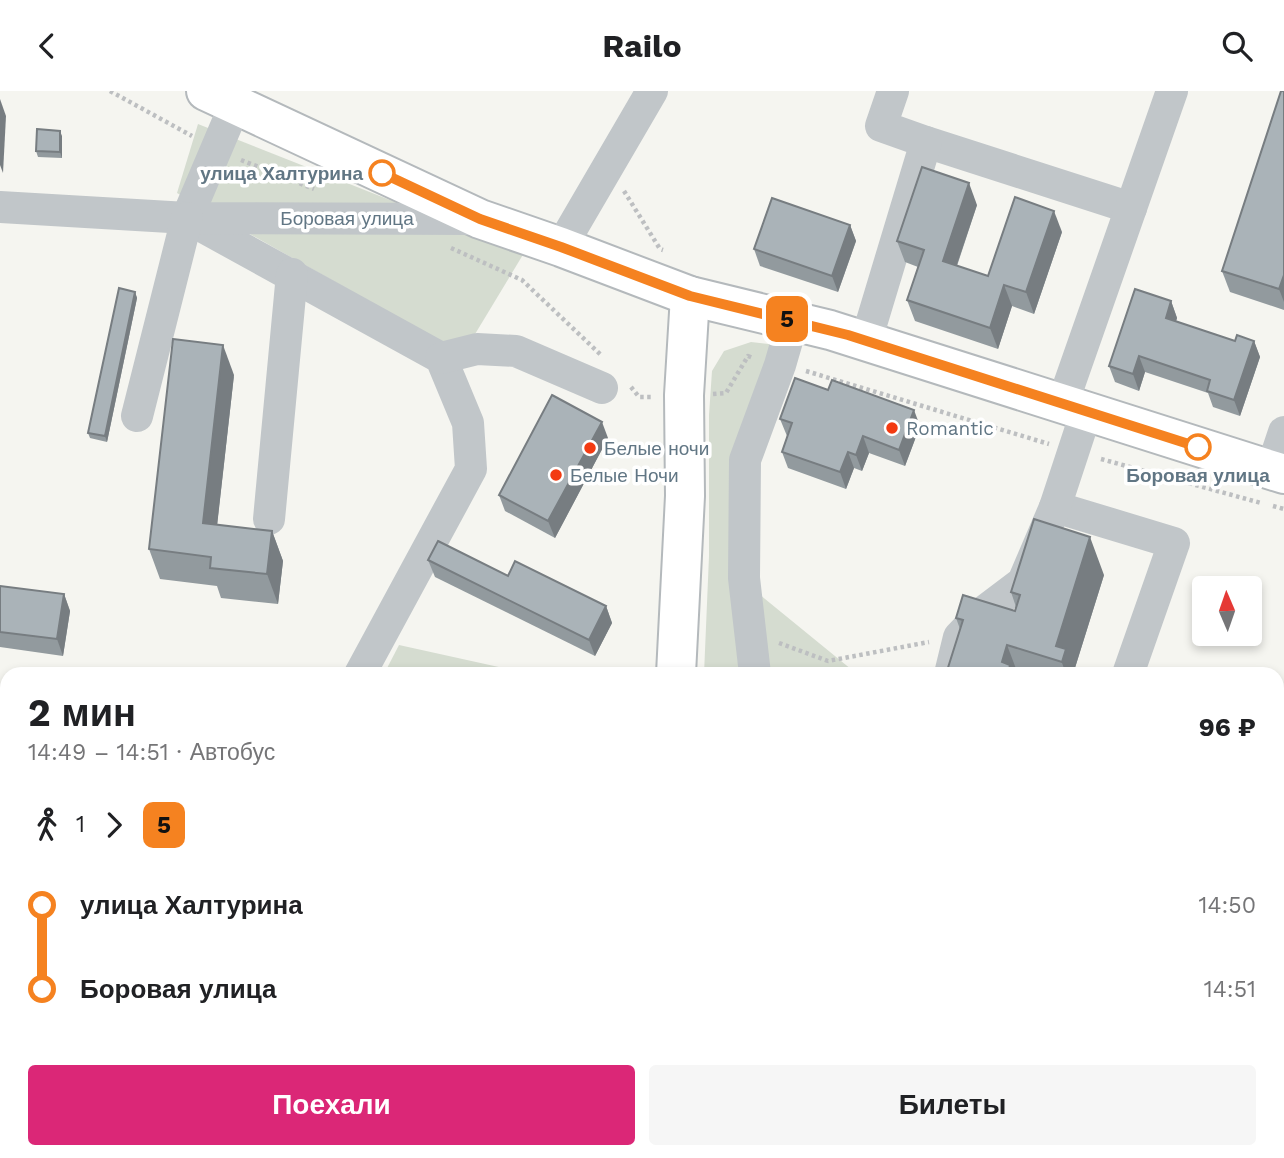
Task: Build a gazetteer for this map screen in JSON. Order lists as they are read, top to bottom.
{
  "streets": {
    "main road": ["Боровая улица"]
  },
  "places": [
    "улица Халтурина",
    "Romantic",
    "Боровая улица",
    "Белые ночи",
    "Белые Ночи"
  ],
  "lines": ["bus line 5"],
  "north": "top",
  "page": {
    "header": "Railo",
    "on_map": "5",
    "heading": ["2 мин", "14:49 – 14:51 · Автобус", "96 ₽"],
    "legs": ["1", "5"],
    "list": [
      {
        "name": "улица Халтурина",
        "value": "14:50"
      },
      {
        "name": "Боровая улица",
        "value": "14:51"
      }
    ],
    "buttons": ["Поехали", "Билеты"]
  }
}
